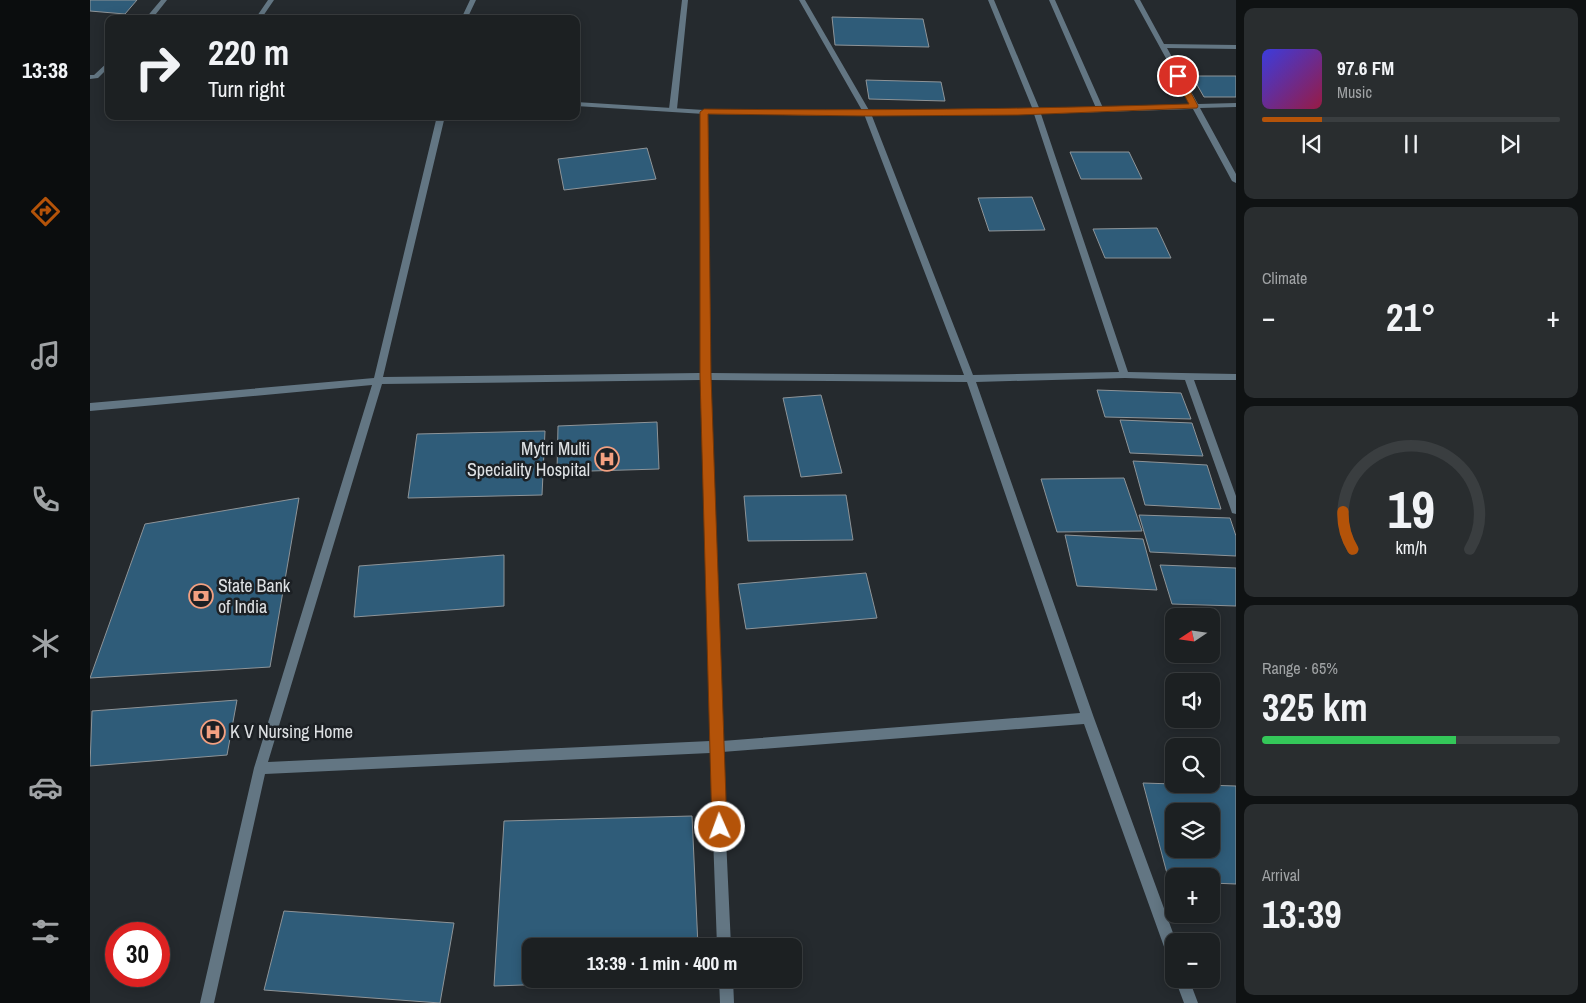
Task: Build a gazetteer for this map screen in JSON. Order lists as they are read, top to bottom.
{
  "places": {
    "hospital": ["Mytri Multi Speciality Hospital", "K V Nursing Home"],
    "bank": ["State Bank of India"]
  },
  "north": "left",
  "page": {
    "tabs": "13:38",
    "turn": ["220 m", "Turn right"],
    "song": ["97.6 FM", "Music"],
    "tile": [
      "Climate",
      ["Range · 65%", "325 km"],
      ["Arrival", "13:39"]
    ],
    "heat": ["−", "21°", "+"],
    "map_buttons": ["+", "−"],
    "limit": "30",
    "trip": "13:39 · 1 min · 400 m",
    "gauge": ["19", "km/h"]
  }
}
